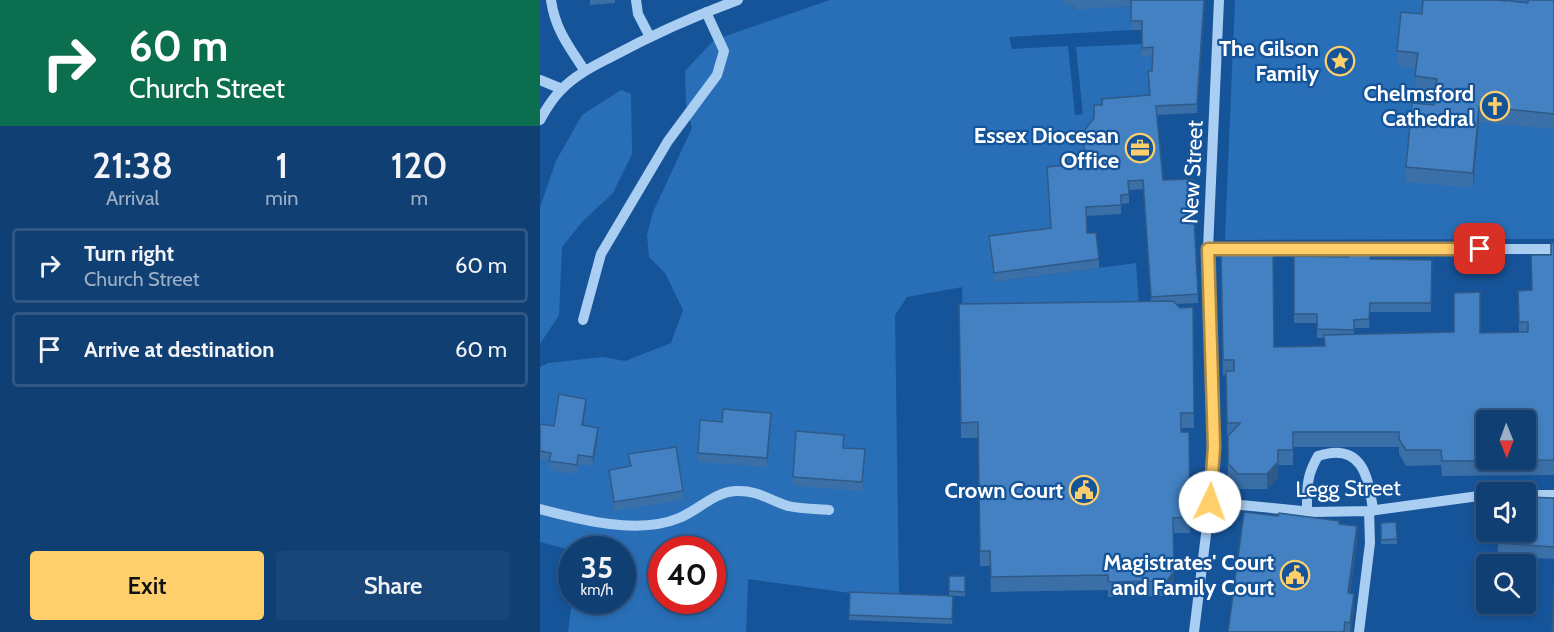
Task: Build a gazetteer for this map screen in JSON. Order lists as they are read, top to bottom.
{
  "streets": {
    "street": ["New Street", "Legg Street"]
  },
  "crossings": [
    ["New Street", "Legg Street"]
  ],
  "places": {
    "place": ["The Gilson Family"],
    "church": ["Chelmsford Cathedral"],
    "office": ["Essex Diocesan Office"],
    "public building": ["Crown Court", "Magistrates' Court and Family Court"]
  },
  "north": "bottom",
  "page": {
    "turn": ["60 m", "Church Street"],
    "eta": [
      "21:38",
      "Arrival",
      "1",
      "min",
      "120",
      "m"
    ],
    "list": [
      {
        "name": "Turn right",
        "note": "Church Street",
        "value": "60 m"
      },
      {
        "name": "Arrive at destination",
        "value": "60 m"
      }
    ],
    "speed": "35 km/h",
    "limit": "40",
    "buttons": ["Exit", "Share"]
  }
}
